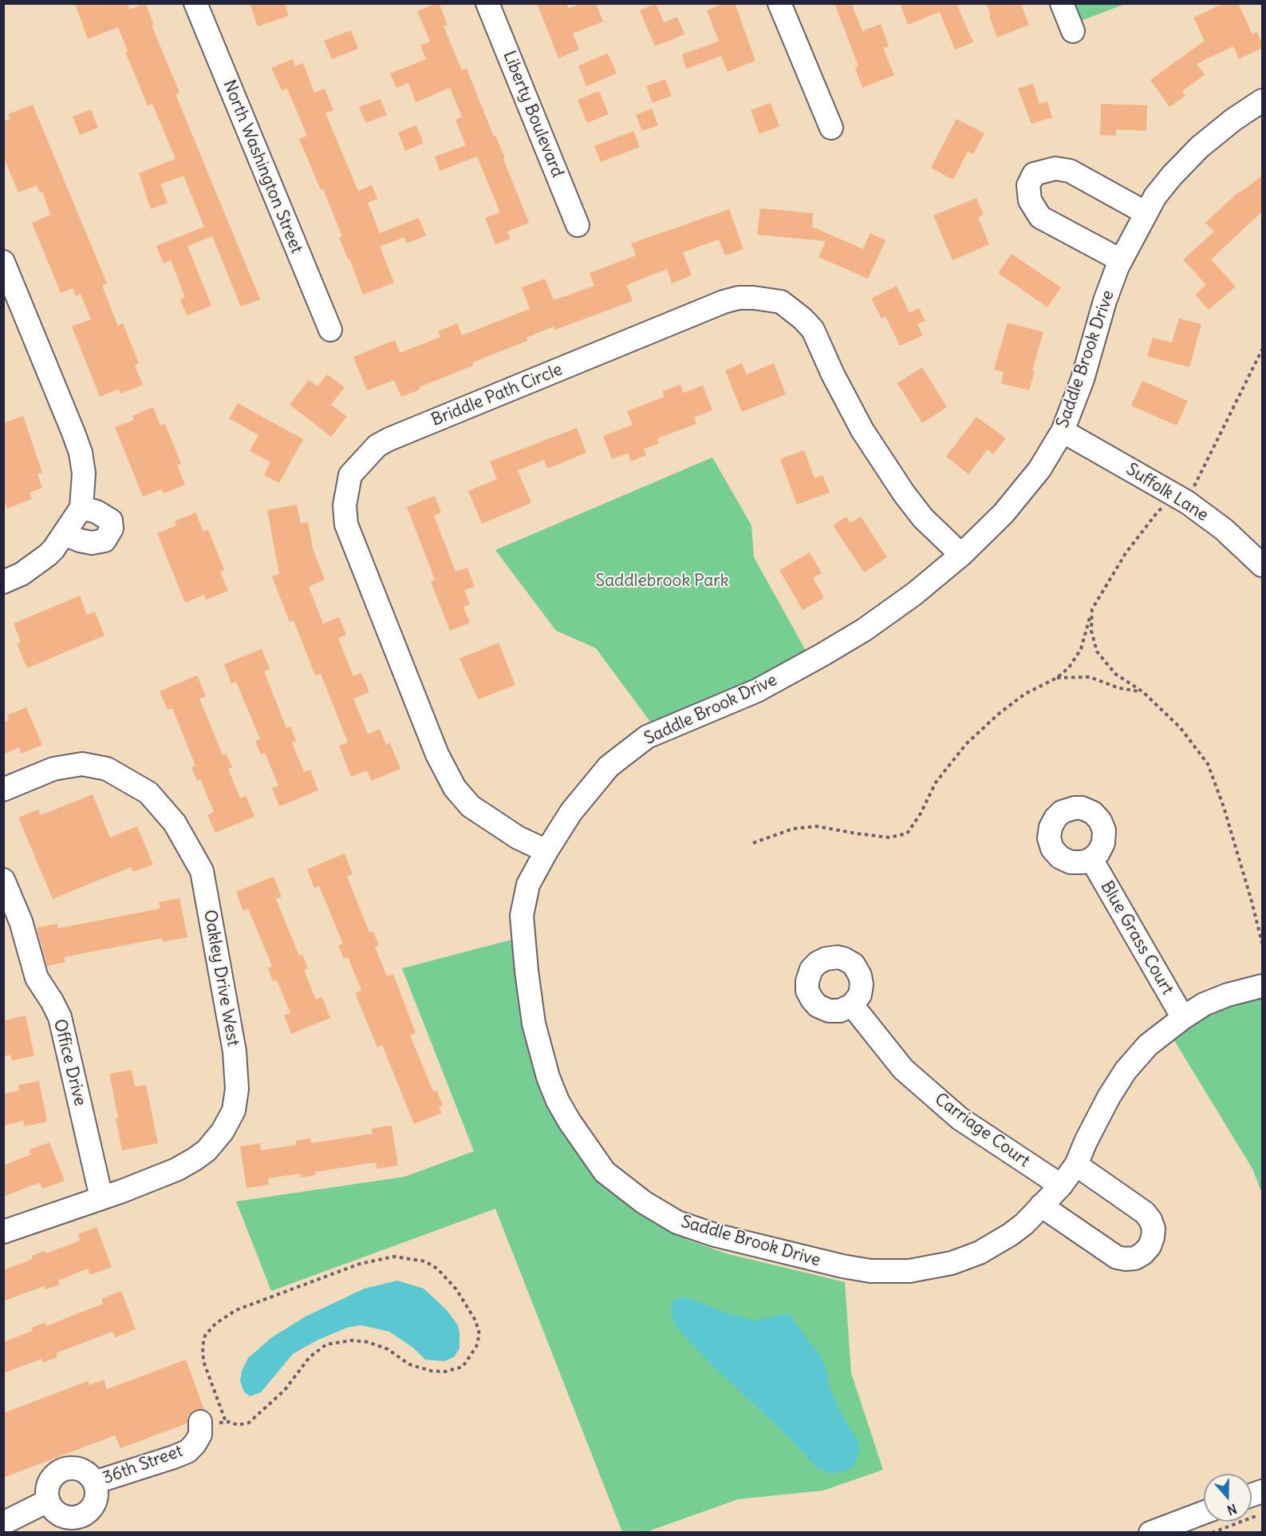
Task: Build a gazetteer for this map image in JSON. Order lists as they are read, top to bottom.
{
  "streets": {
    "street": [
      "Liberty Boulevard",
      "North Washington Street",
      "Saddle Brook Drive",
      "Briddle Path Circle",
      "Suffolk Lane",
      "Blue Grass Court",
      "Oakley Drive West",
      "Office Drive",
      "Carriage Court",
      "36th Street"
    ]
  },
  "crossings": [
    ["Saddle Brook Drive", "Briddle Path Circle"],
    ["Saddle Brook Drive", "Suffolk Lane"],
    ["Saddle Brook Drive", "Blue Grass Court"],
    ["Saddle Brook Drive", "Carriage Court"],
    ["Oakley Drive West", "Office Drive"]
  ],
  "parks": ["Saddlebrook Park"],
  "north": "bottom"
}
